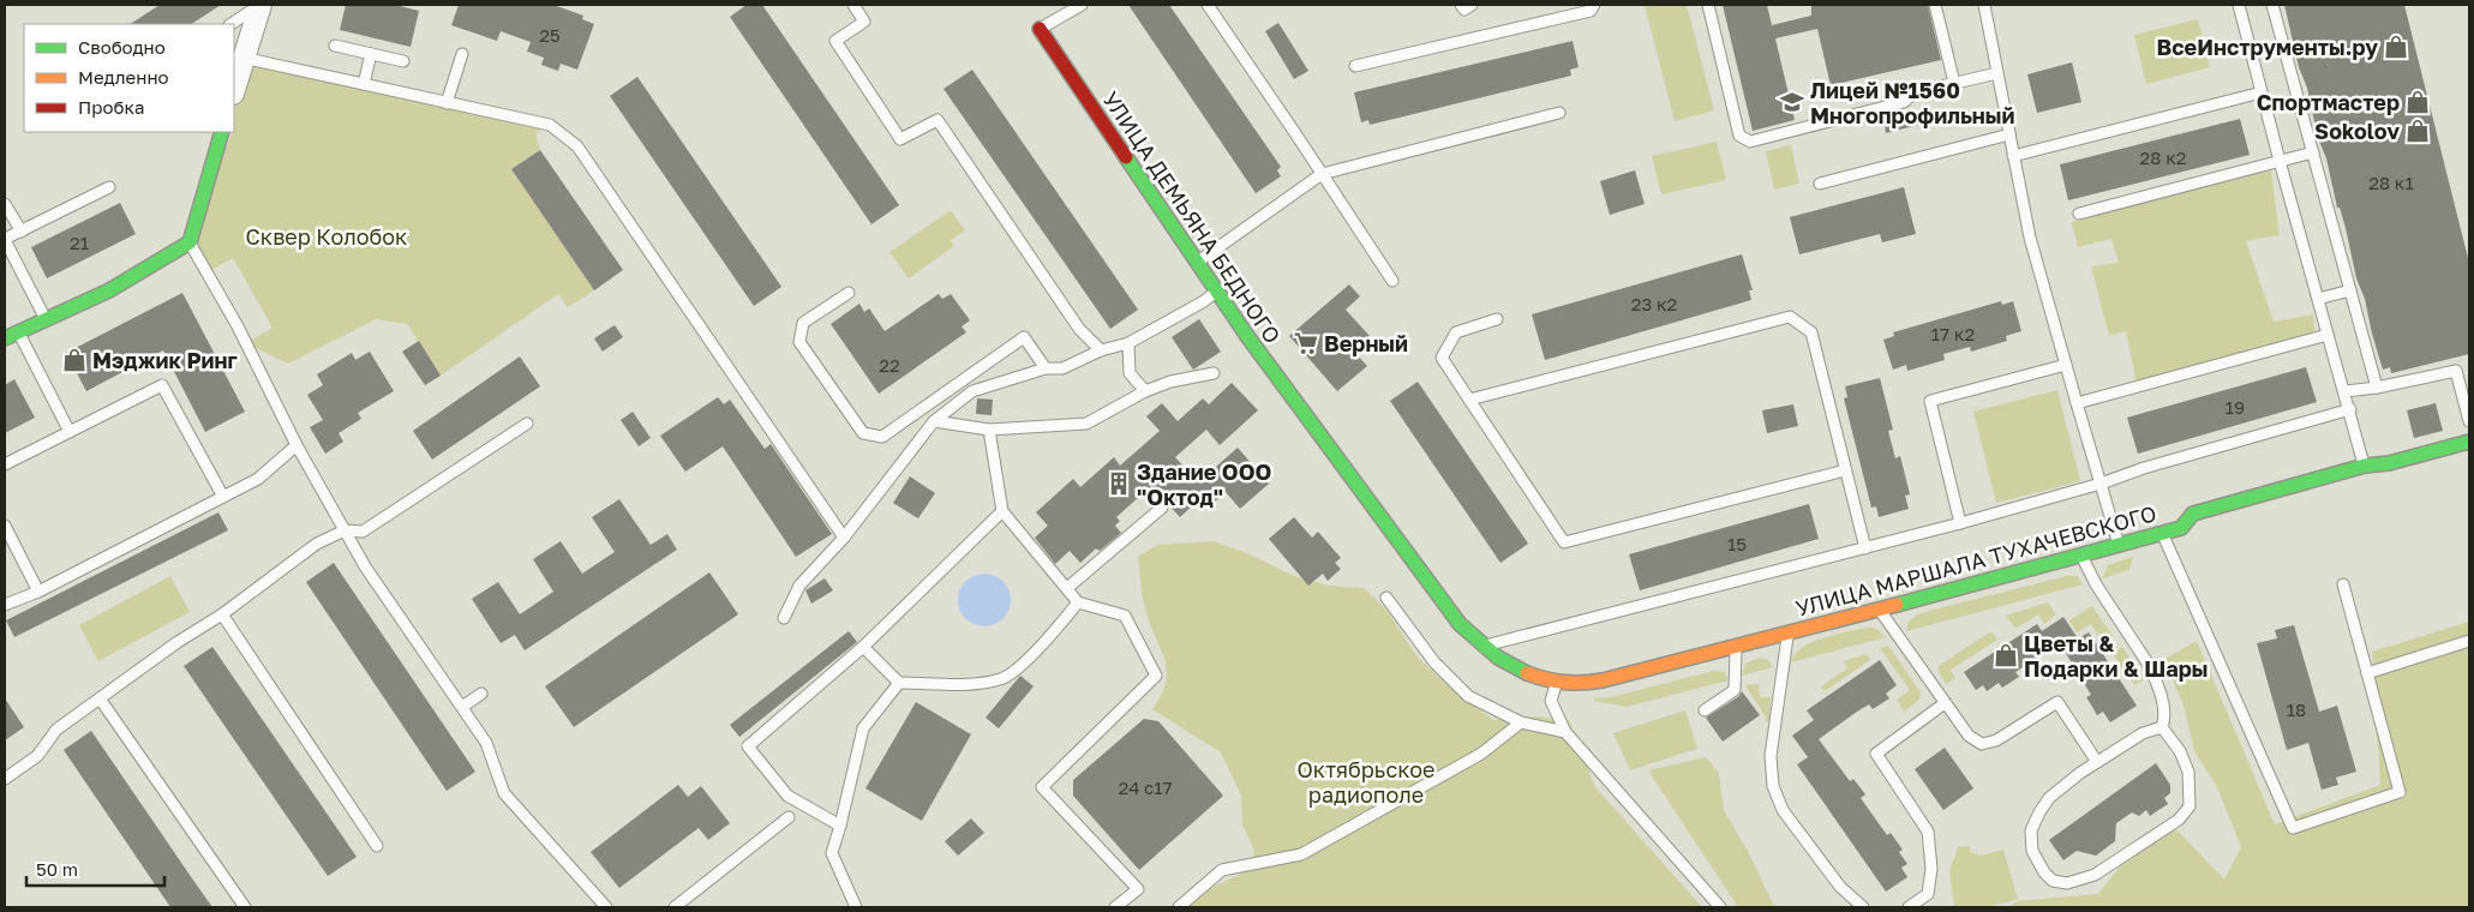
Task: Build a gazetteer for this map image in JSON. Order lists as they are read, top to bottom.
{
  "streets": {
    "street": ["УЛИЦА ДЕМЬЯНА БЕДНОГО", "УЛИЦА МАРШАЛА ТУХАЧЕВСКОГО"]
  },
  "crossings": [
    ["УЛИЦА ДЕМЬЯНА БЕДНОГО", "УЛИЦА МАРШАЛА ТУХАЧЕВСКОГО"]
  ],
  "parks": ["Сквер Колобок", "Октябрьское радиополе"],
  "places": {
    "shop": [
      "ВсеИнструменты.ру",
      "Спортмастер",
      "Sokolov",
      "Мэджик Ринг",
      "Цветы & Подарки & Шары"
    ],
    "school or university": ["Лицей №1560 Многопрофильный"],
    "supermarket": ["Верный"],
    "building": ["Здание ООО \"Октод\""]
  },
  "house_numbers": [
    "25",
    "28 к2",
    "28 к1",
    "21",
    "23 к2",
    "17 к2",
    "22",
    "19",
    "15",
    "18",
    "24 с17"
  ],
  "legend": ["Свободно", "Медленно", "Пробка"],
  "scale_bar": "50 m"
}
